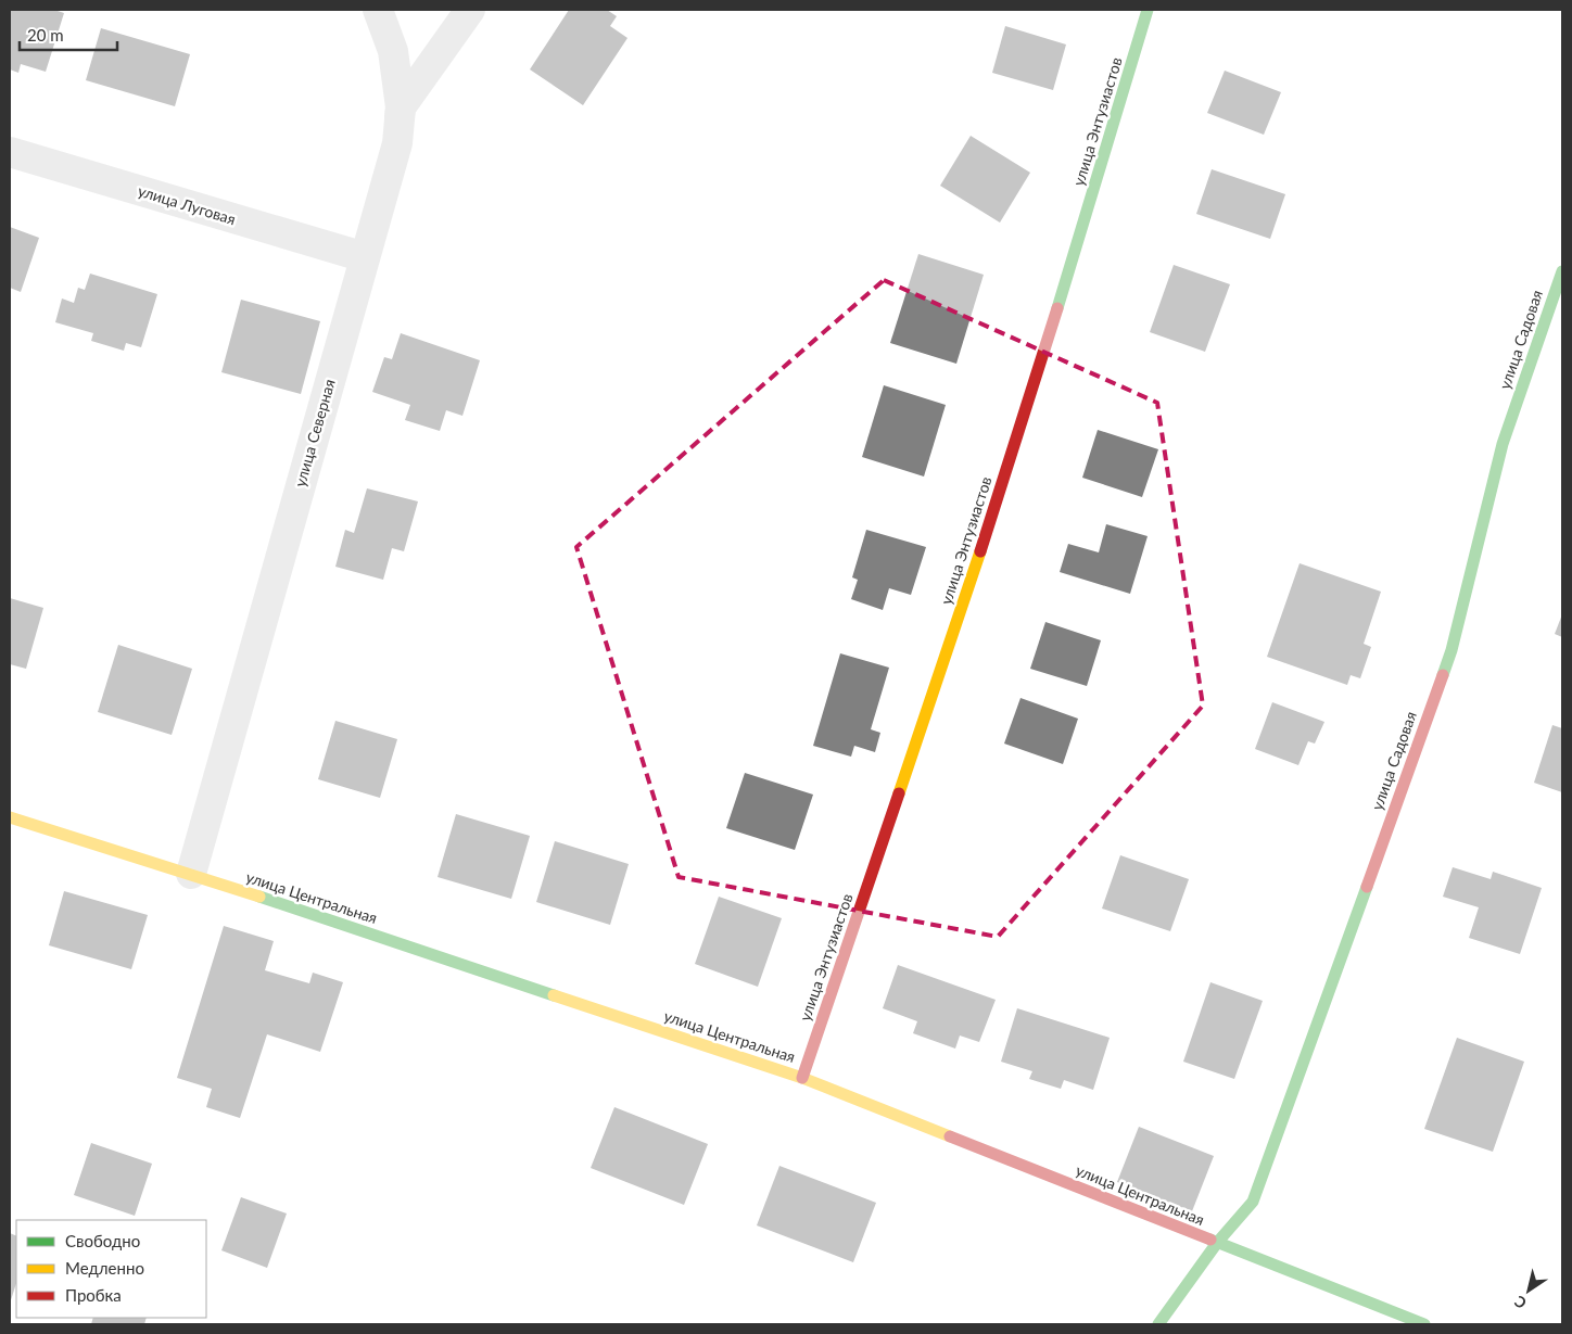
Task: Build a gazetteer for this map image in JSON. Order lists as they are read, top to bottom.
{
  "streets": {
    "street": ["улица Энтузиастов", "улица Садовая", "улица Центральная"]
  },
  "crossings": [
    ["улица Энтузиастов", "улица Центральная"],
    ["улица Садовая", "улица Центральная"]
  ],
  "legend": ["Свободно", "Медленно", "Пробка"],
  "scale_bar": "20 m",
  "north": "bottom left"
}
